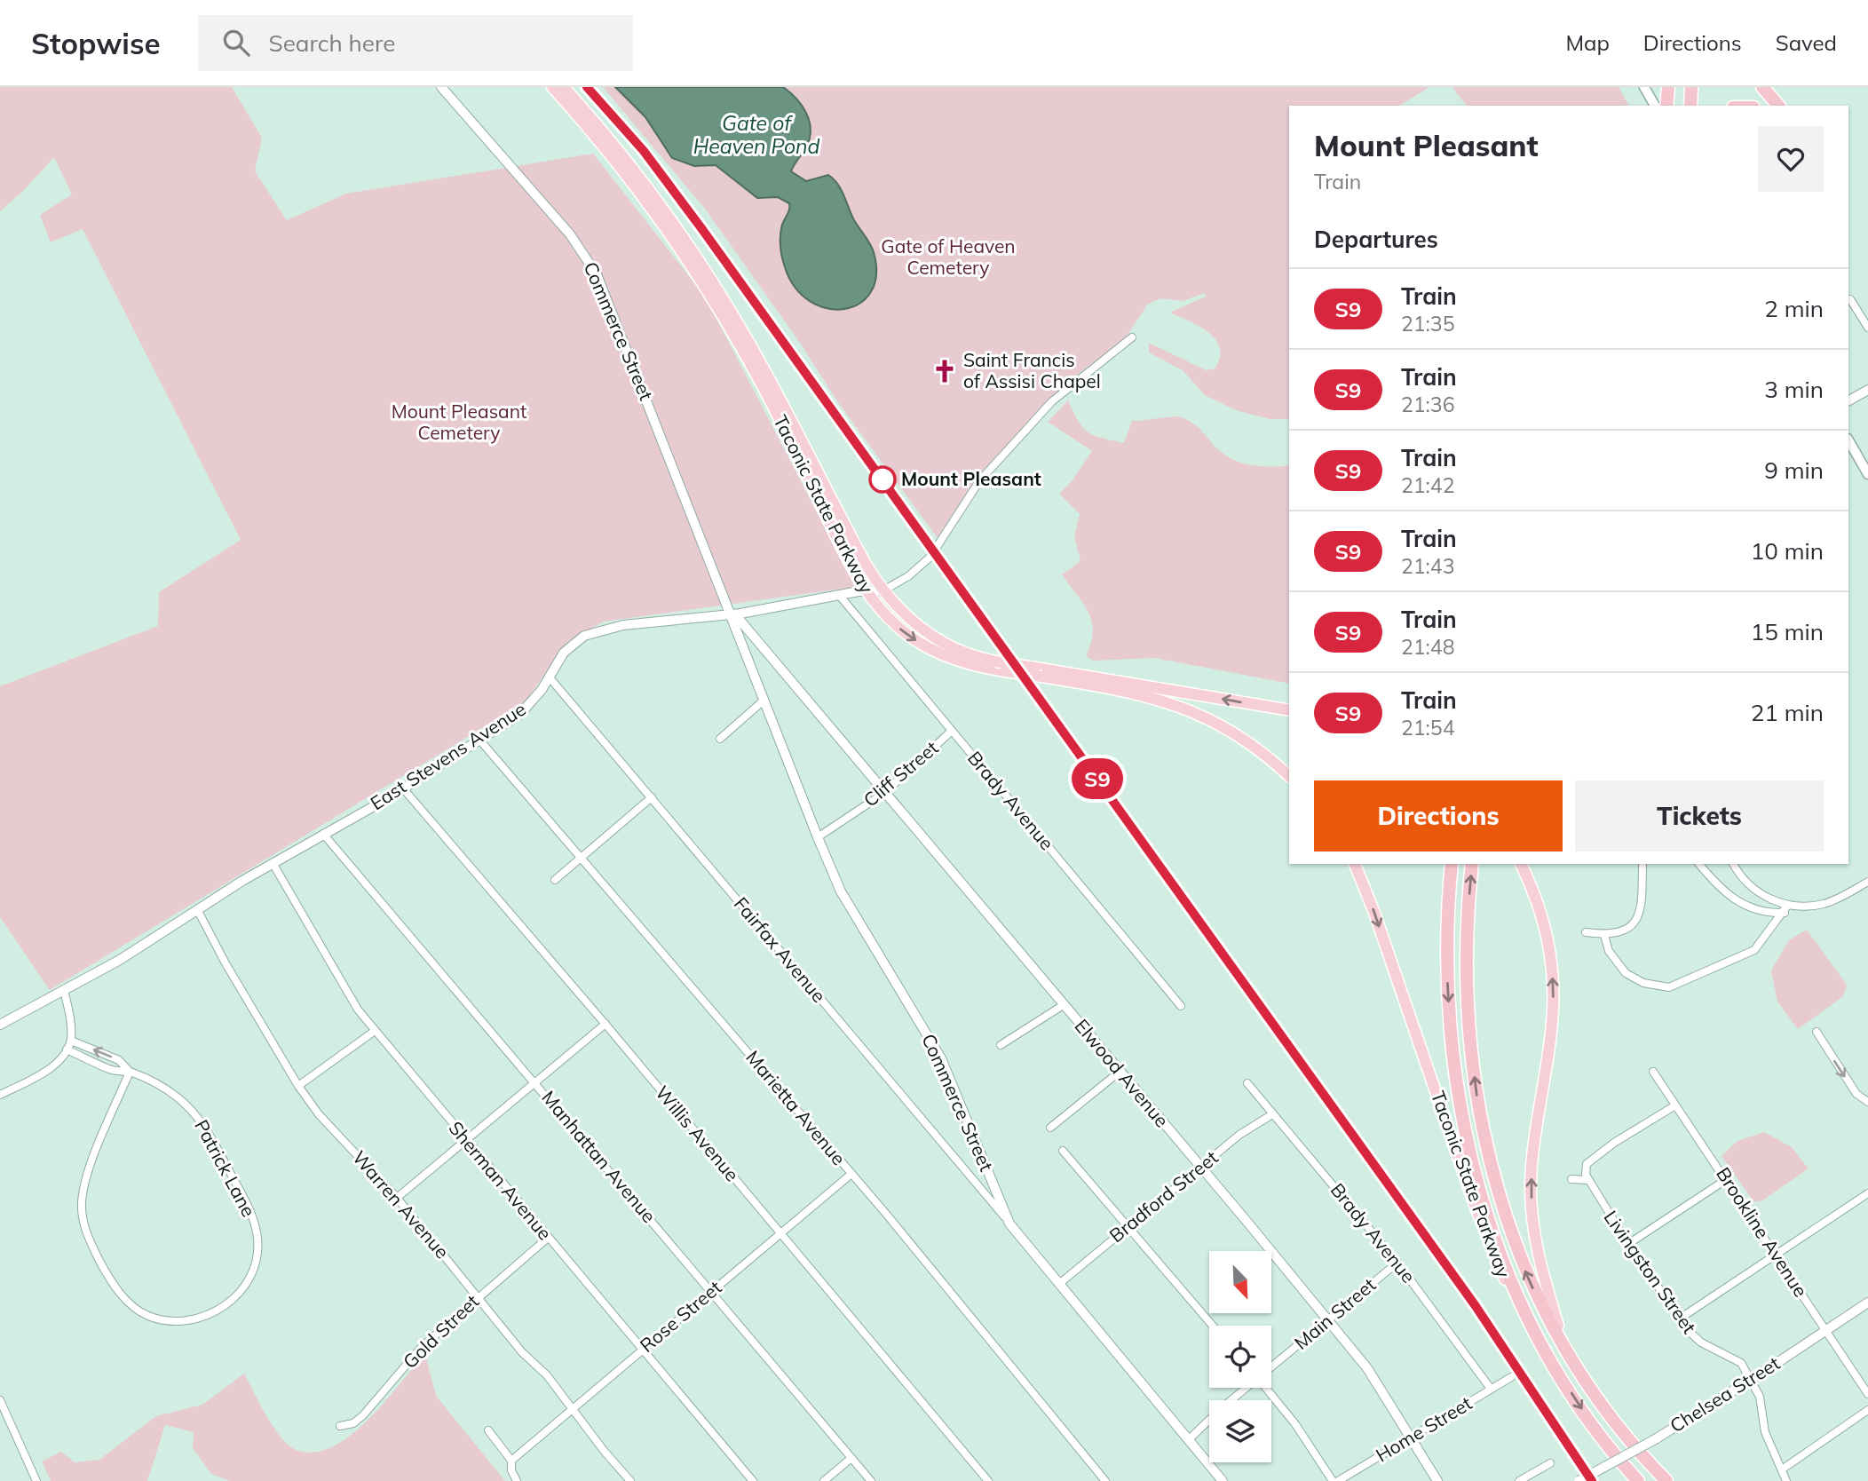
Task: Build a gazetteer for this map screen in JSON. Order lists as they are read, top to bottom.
{
  "streets": {
    "highway": ["Taconic State Parkway"],
    "street": [
      "Commerce Street",
      "East Stevens Avenue",
      "Cliff Street",
      "Brady Avenue",
      "Fairfax Avenue",
      "Elwood Avenue",
      "Marietta Avenue",
      "Willis Avenue",
      "Manhattan Avenue",
      "Patrick Lane",
      "Sherman Avenue",
      "Bradford Street",
      "Warren Avenue",
      "Brookline Avenue",
      "Livingston Street",
      "Main Street",
      "Rose Street",
      "Gold Street",
      "Chelsea Street",
      "Home Street"
    ]
  },
  "crossings": [
    ["Commerce Street", "East Stevens Avenue"],
    ["Commerce Street", "Cliff Street"],
    ["Commerce Street", "Fairfax Avenue"],
    ["Commerce Street", "Elwood Avenue"],
    ["Commerce Street", "Bradford Street"],
    ["Commerce Street", "Main Street"],
    ["Taconic State Parkway", "East Stevens Avenue"],
    ["East Stevens Avenue", "Brady Avenue"],
    ["East Stevens Avenue", "Fairfax Avenue"],
    ["East Stevens Avenue", "Marietta Avenue"],
    ["East Stevens Avenue", "Willis Avenue"],
    ["East Stevens Avenue", "Manhattan Avenue"],
    ["East Stevens Avenue", "Sherman Avenue"],
    ["East Stevens Avenue", "Warren Avenue"],
    ["Cliff Street", "Brady Avenue"],
    ["Cliff Street", "Elwood Avenue"],
    ["Brady Avenue", "Bradford Street"],
    ["Brady Avenue", "Main Street"],
    ["Brady Avenue", "Home Street"],
    ["Elwood Avenue", "Bradford Street"],
    ["Elwood Avenue", "Main Street"],
    ["Elwood Avenue", "Home Street"],
    ["Marietta Avenue", "Rose Street"],
    ["Willis Avenue", "Rose Street"],
    ["Manhattan Avenue", "Rose Street"],
    ["Sherman Avenue", "Rose Street"],
    ["Sherman Avenue", "Gold Street"],
    ["Warren Avenue", "Rose Street"],
    ["Warren Avenue", "Gold Street"],
    ["Brookline Avenue", "Chelsea Street"],
    ["Livingston Street", "Chelsea Street"]
  ],
  "water": ["Gate of Heaven Pond"],
  "parks": ["Gate of Heaven Cemetery", "Mount Pleasant Cemetery"],
  "places": {
    "church": ["Saint Francis of Assisi Chapel"],
    "other": ["Mount Pleasant"]
  },
  "north": "bottom right",
  "page": {
    "header": "Stopwise",
    "search": "Search here",
    "nav": ["Map", "Directions", "Saved"],
    "on_map": "S9",
    "heading": [
      ["Mount Pleasant", "Train"],
      "Departures"
    ],
    "list": [
      {
        "mark": "S9",
        "name": "Train",
        "note": "21:35",
        "value": "2 min"
      },
      {
        "mark": "S9",
        "name": "Train",
        "note": "21:36",
        "value": "3 min"
      },
      {
        "mark": "S9",
        "name": "Train",
        "note": "21:42",
        "value": "9 min"
      },
      {
        "mark": "S9",
        "name": "Train",
        "note": "21:43",
        "value": "10 min"
      },
      {
        "mark": "S9",
        "name": "Train",
        "note": "21:48",
        "value": "15 min"
      },
      {
        "mark": "S9",
        "name": "Train",
        "note": "21:54",
        "value": "21 min"
      }
    ],
    "buttons": ["Directions", "Tickets"]
  }
}
